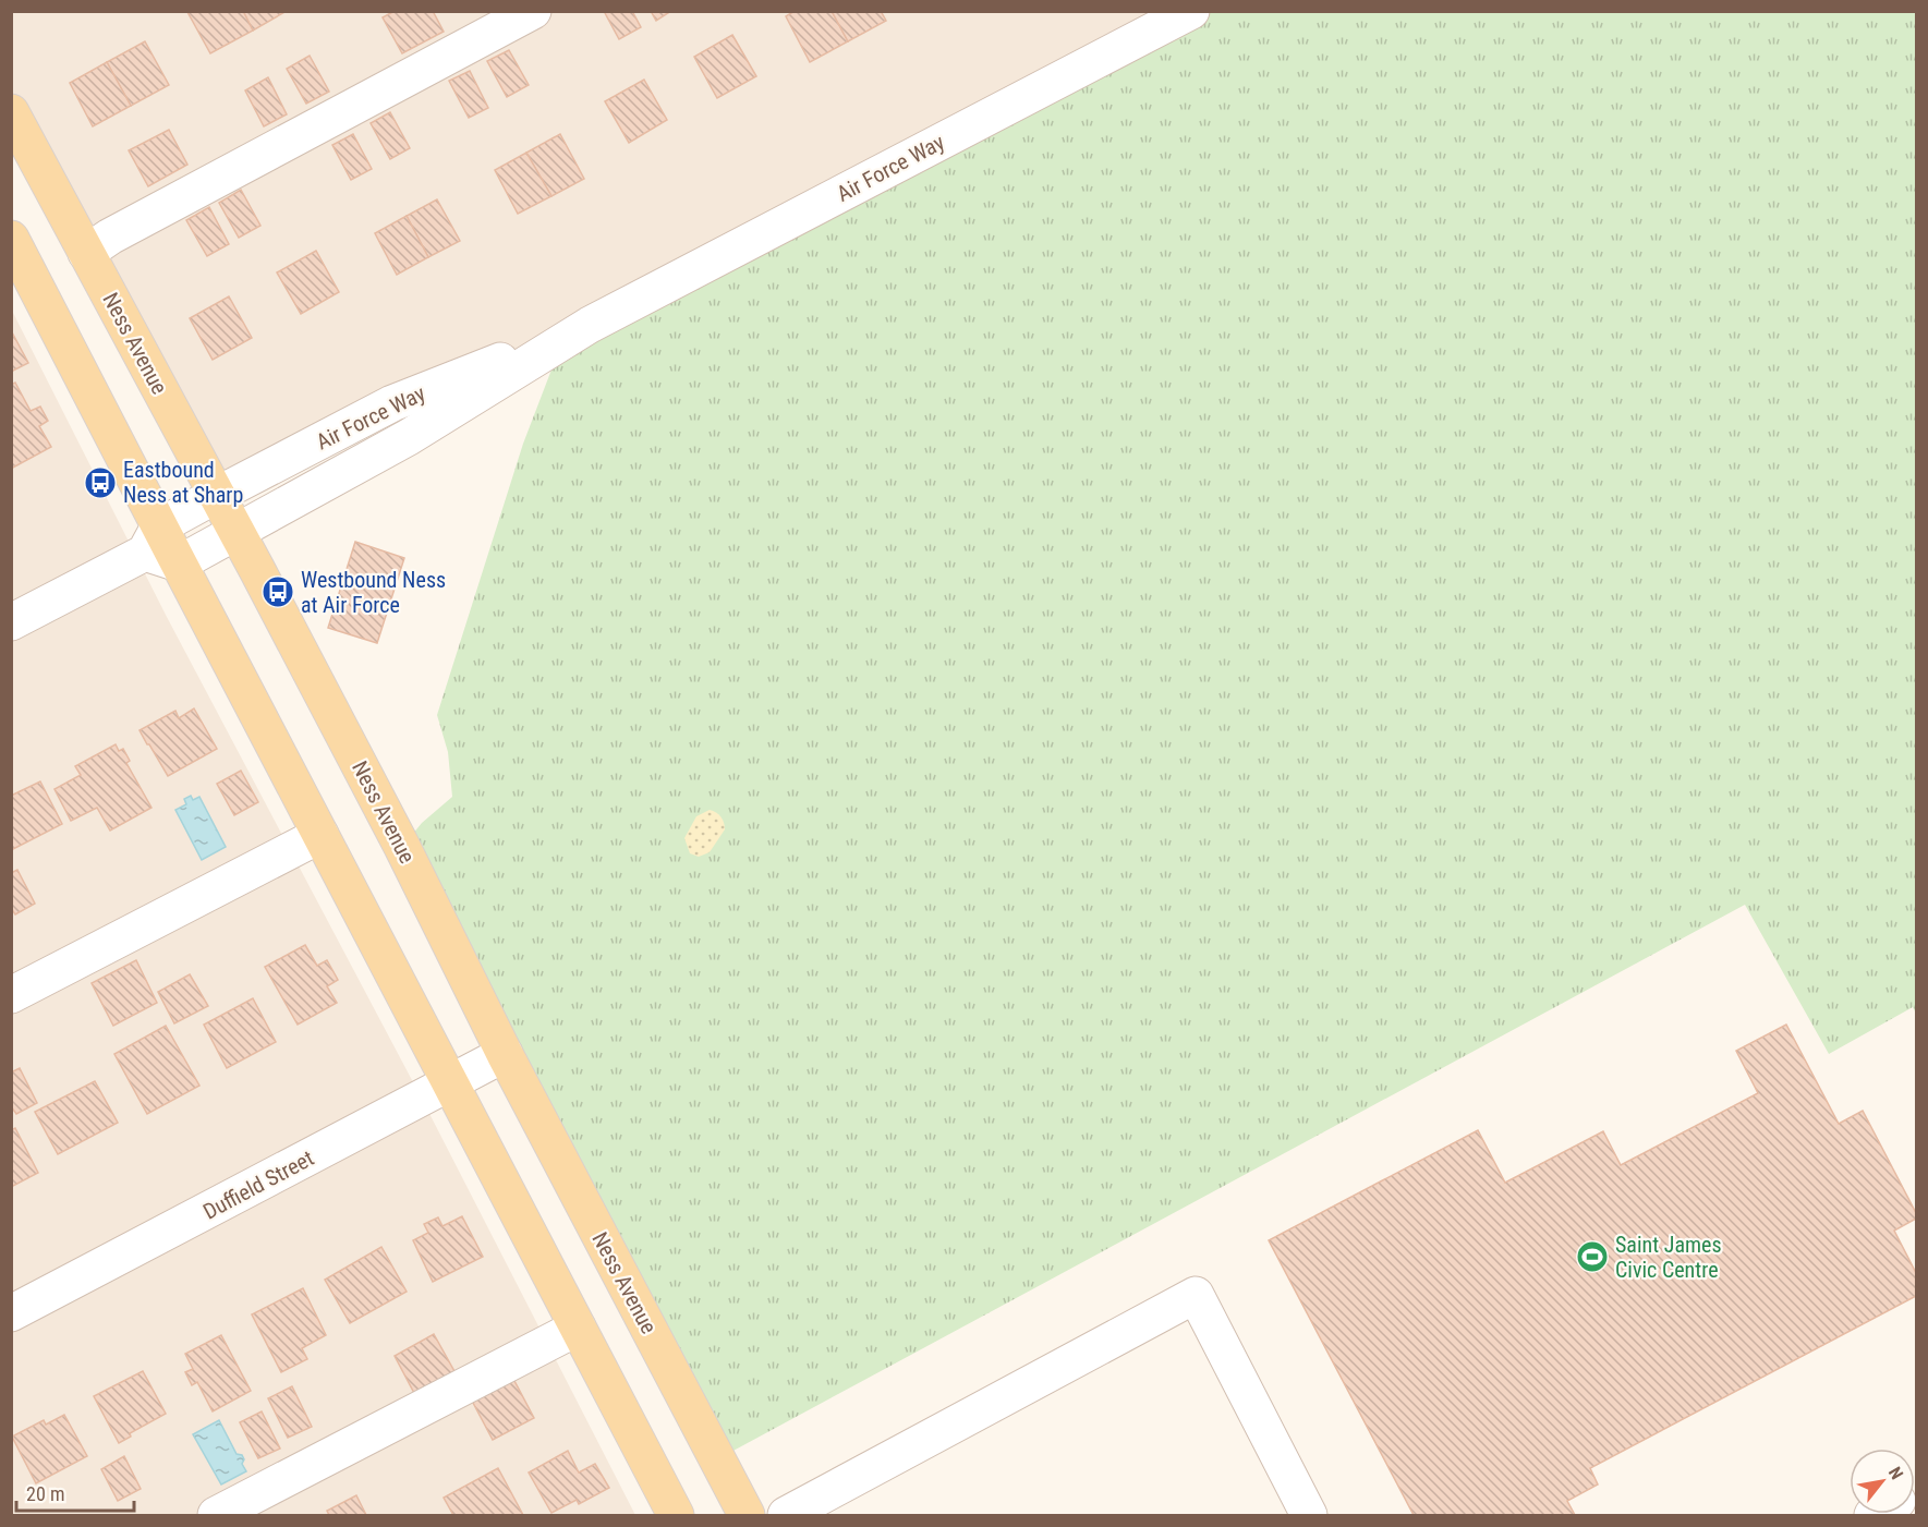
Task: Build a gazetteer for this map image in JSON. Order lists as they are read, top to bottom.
{
  "streets": {
    "main road": ["Ness Avenue"],
    "street": ["Air Force Way", "Duffield Street"]
  },
  "crossings": [
    ["Air Force Way", "Ness Avenue"],
    ["Ness Avenue", "Duffield Street"]
  ],
  "places": {
    "bus stop": ["Eastbound Ness at Sharp", "Westbound Ness at Air Force"],
    "sports": ["Saint James Civic Centre"]
  },
  "scale_bar": "20 m",
  "north": "top right"
}
